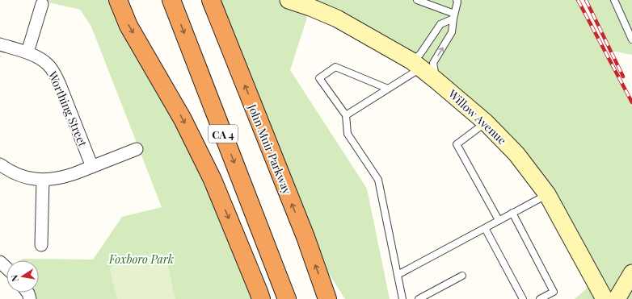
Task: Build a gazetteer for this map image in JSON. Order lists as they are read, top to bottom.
{
  "streets": {
    "highway": ["CA 4", "John Muir Parkway"],
    "street": ["Worthing Street", "Willow Avenue"]
  },
  "parks": ["Foxboro Park"],
  "north": "left"
}
